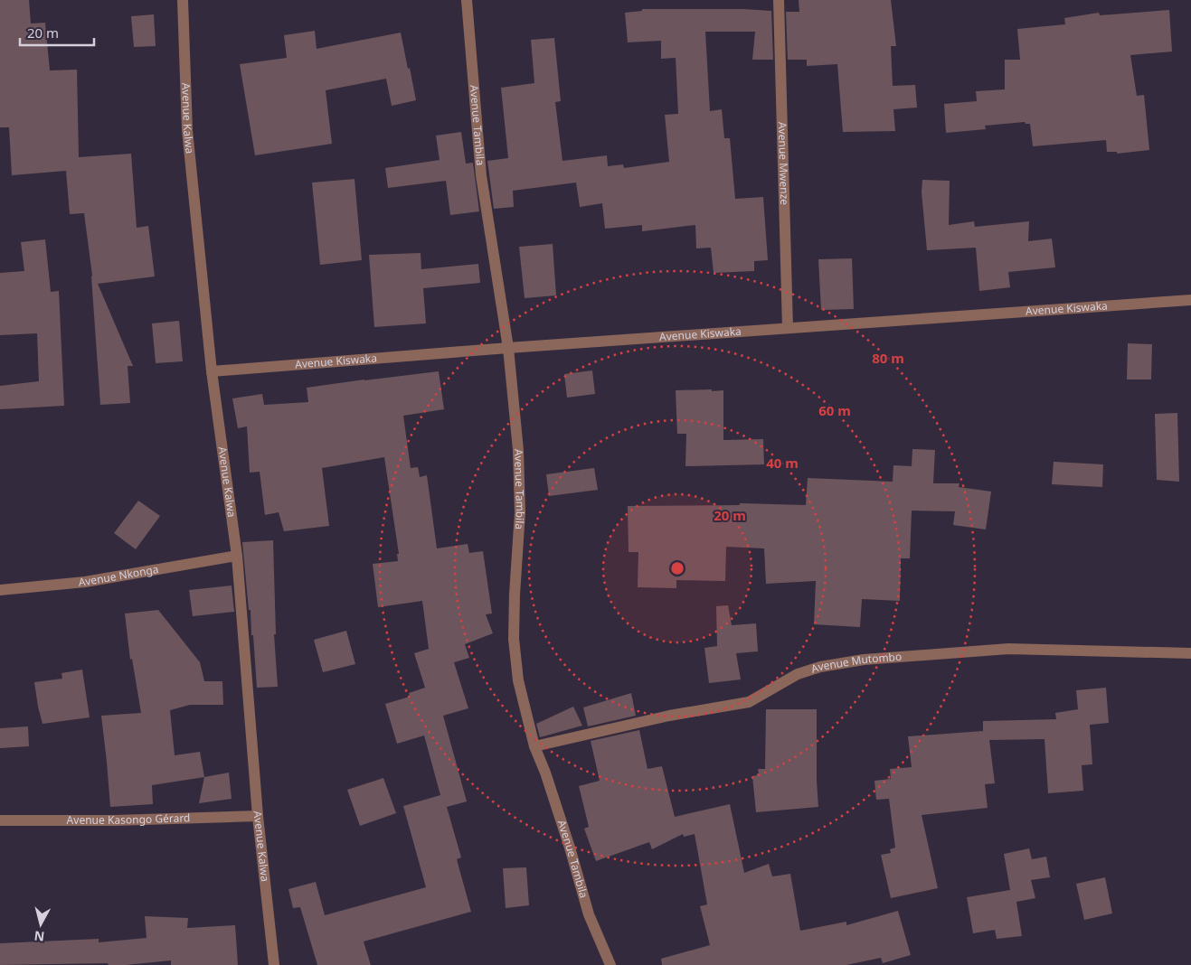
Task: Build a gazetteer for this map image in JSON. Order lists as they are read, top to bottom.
{
  "streets": {
    "street": [
      "Avenue Kalwa",
      "Avenue Tambila",
      "Avenue Mwenze",
      "Avenue Kiswaka",
      "Avenue Nkonga",
      "Avenue Mutombo",
      "Avenue Kasongo Gérard"
    ]
  },
  "crossings": [
    ["Avenue Kalwa", "Avenue Kiswaka"],
    ["Avenue Kalwa", "Avenue Nkonga"],
    ["Avenue Kalwa", "Avenue Kasongo Gérard"],
    ["Avenue Tambila", "Avenue Kiswaka"],
    ["Avenue Tambila", "Avenue Mutombo"],
    ["Avenue Mwenze", "Avenue Kiswaka"]
  ],
  "scale_bar": "20 m",
  "north": "bottom",
  "rings": [
    "80 m",
    "60 m",
    "40 m",
    "20 m"
  ]
}
